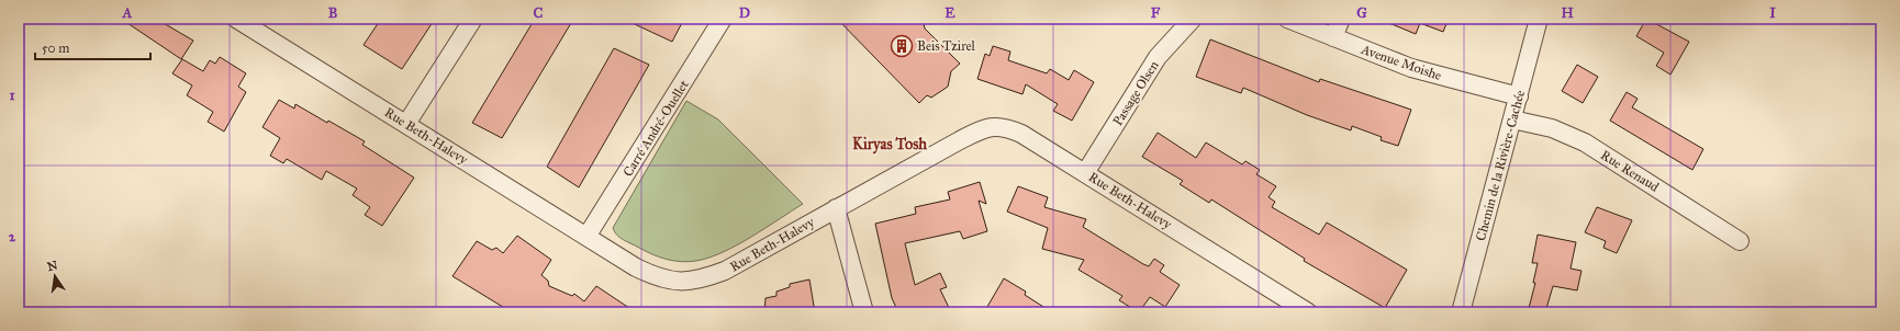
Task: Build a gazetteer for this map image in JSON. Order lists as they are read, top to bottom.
{
  "streets": {
    "street": [
      "Avenue Moishe",
      "Passage Olsen",
      "Carré André-Ouellet",
      "Rue Beth-Halevy",
      "Chemin de la Rivière-Cachée",
      "Rue Renaud"
    ]
  },
  "crossings": [
    ["Avenue Moishe", "Chemin de la Rivière-Cachée"],
    ["Passage Olsen", "Rue Beth-Halevy"],
    ["Carré André-Ouellet", "Rue Beth-Halevy"],
    ["Chemin de la Rivière-Cachée", "Rue Renaud"]
  ],
  "districts": ["Kiryas Tosh"],
  "places": {
    "building": ["Beis Tzirel"]
  },
  "scale_bar": "50 m",
  "north": "top",
  "grid": {
    "columns": [
      "A",
      "B",
      "C",
      "D",
      "E",
      "F",
      "G",
      "H",
      "I"
    ],
    "rows": ["1", "2"]
  }
}
